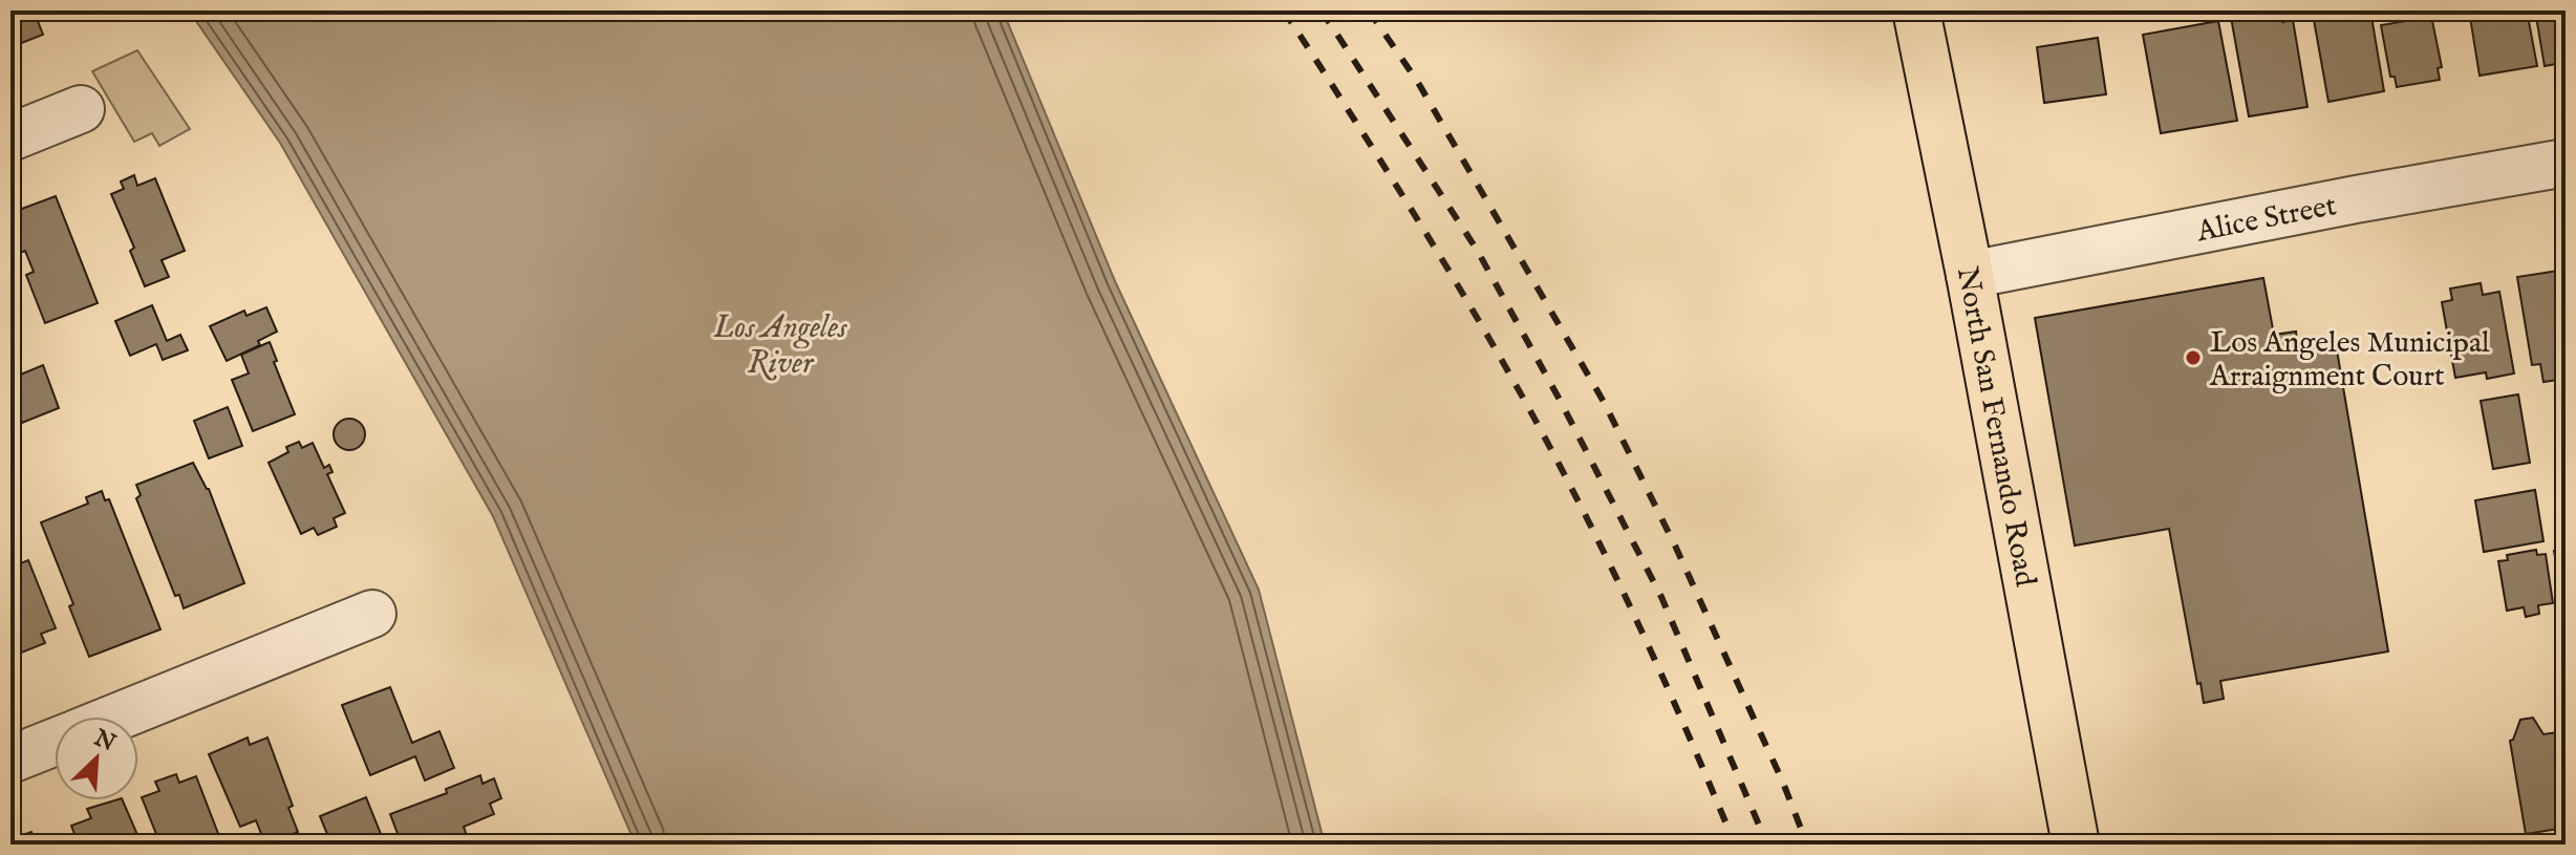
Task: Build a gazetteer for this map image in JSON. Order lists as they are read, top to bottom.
{
  "streets": {
    "main road": ["North San Fernando Road"],
    "street": ["Alice Street"]
  },
  "crossings": [
    ["Alice Street", "North San Fernando Road"]
  ],
  "water": ["Los Angeles River"],
  "places": ["Los Angeles Municipal Arraignment Court"],
  "north": "top right"
}
